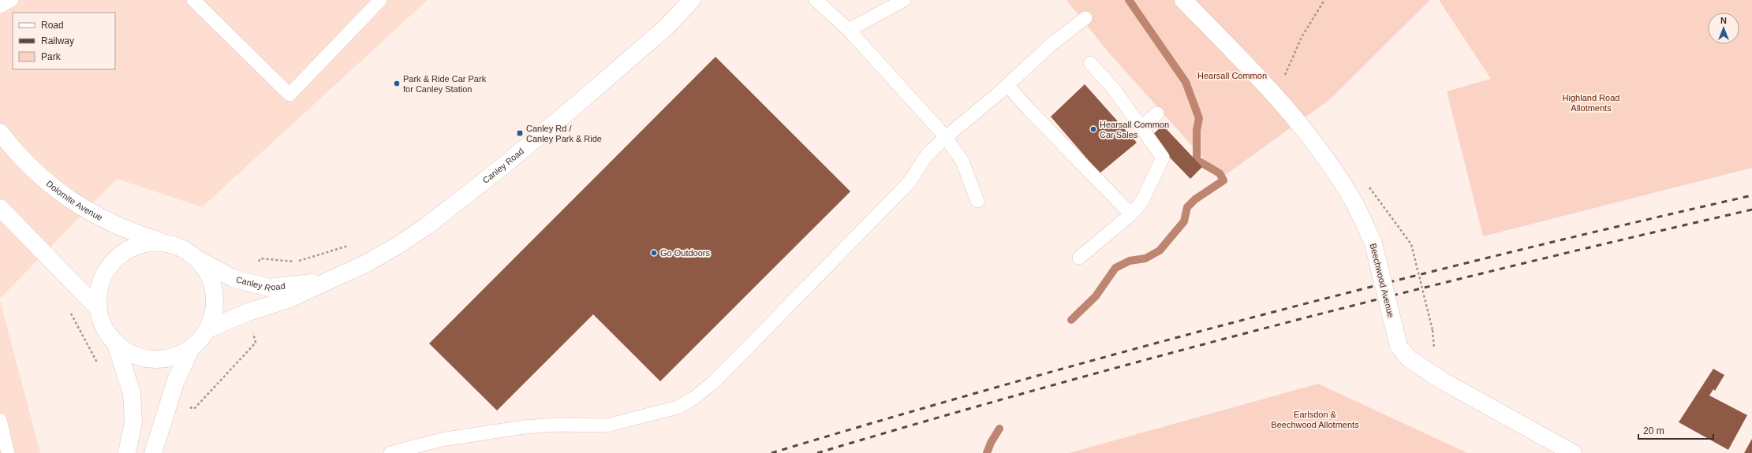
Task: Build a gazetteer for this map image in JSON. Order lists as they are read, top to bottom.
{
  "streets": {
    "street": ["Canley Road", "Dolomite Avenue", "Beechwood Avenue"]
  },
  "crossings": [
    ["Canley Road", "Dolomite Avenue"]
  ],
  "parks": ["Hearsall Common", "Highland Road Allotments", "Earlsdon & Beechwood Allotments"],
  "places": {
    "other": ["Park & Ride Car Park for Canley Station", "Hearsall Common Car Sales", "Go Outdoors"],
    "transit": ["Canley Rd / Canley Park & Ride"]
  },
  "legend": ["Road", "Railway", "Park"],
  "scale_bar": "20 m",
  "north": "top"
}
